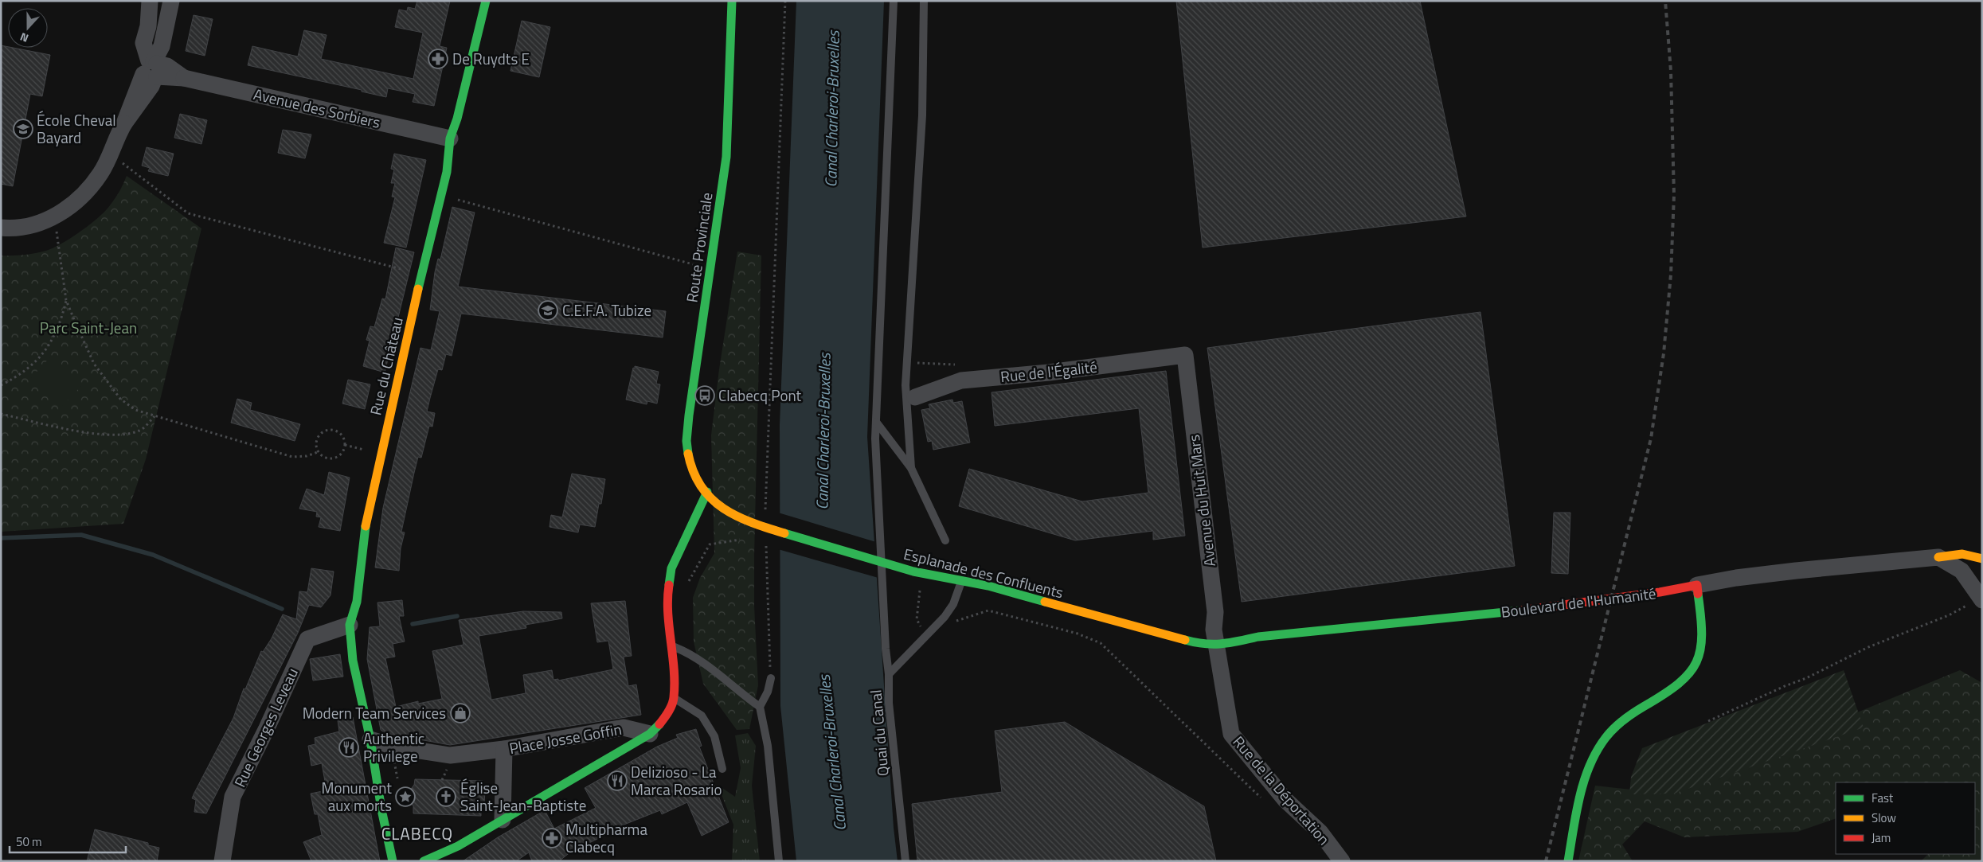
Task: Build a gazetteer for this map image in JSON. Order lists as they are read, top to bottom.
{
  "streets": {
    "main road": [
      "Route Provinciale",
      "Rue du Château",
      "Esplanade des Confluents",
      "Boulevard de l'Humanité",
      "Place Josse Goffin"
    ],
    "street": [
      "Avenue des Sorbiers",
      "Rue de l'Égalité",
      "Avenue du Huit Mars",
      "Rue Georges Leveau",
      "Rue de la Déportation"
    ],
    "lane": ["Quai du Canal"]
  },
  "crossings": [
    ["Avenue des Sorbiers", "Rue du Château"],
    ["Route Provinciale", "Esplanade des Confluents"],
    ["Rue du Château", "Rue Georges Leveau"],
    ["Rue du Château", "Place Josse Goffin"],
    ["Rue de l'Égalité", "Avenue du Huit Mars"],
    ["Avenue du Huit Mars", "Esplanade des Confluents"],
    ["Avenue du Huit Mars", "Boulevard de l'Humanité"],
    ["Avenue du Huit Mars", "Rue de la Déportation"],
    ["Esplanade des Confluents", "Boulevard de l'Humanité"],
    ["Esplanade des Confluents", "Quai du Canal"],
    ["Esplanade des Confluents", "Rue de la Déportation"],
    ["Boulevard de l'Humanité", "Rue de la Déportation"]
  ],
  "districts": ["CLABECQ"],
  "water": ["Canal Charleroi-Bruxelles"],
  "parks": ["Parc Saint-Jean"],
  "places": {
    "pharmacy": ["De Ruydts E", "Multipharma Clabecq"],
    "school or university": ["École Cheval Bayard", "C.E.F.A. Tubize"],
    "bus stop": ["Clabecq Pont"],
    "shop": ["Modern Team Services"],
    "restaurant": ["Authentic Privilege", "Delizioso - La Marca Rosario"],
    "place": ["Monument aux morts"],
    "church": ["Église Saint-Jean-Baptiste"]
  },
  "legend": ["Fast", "Slow", "Jam"],
  "scale_bar": "50 m",
  "north": "bottom"
}
